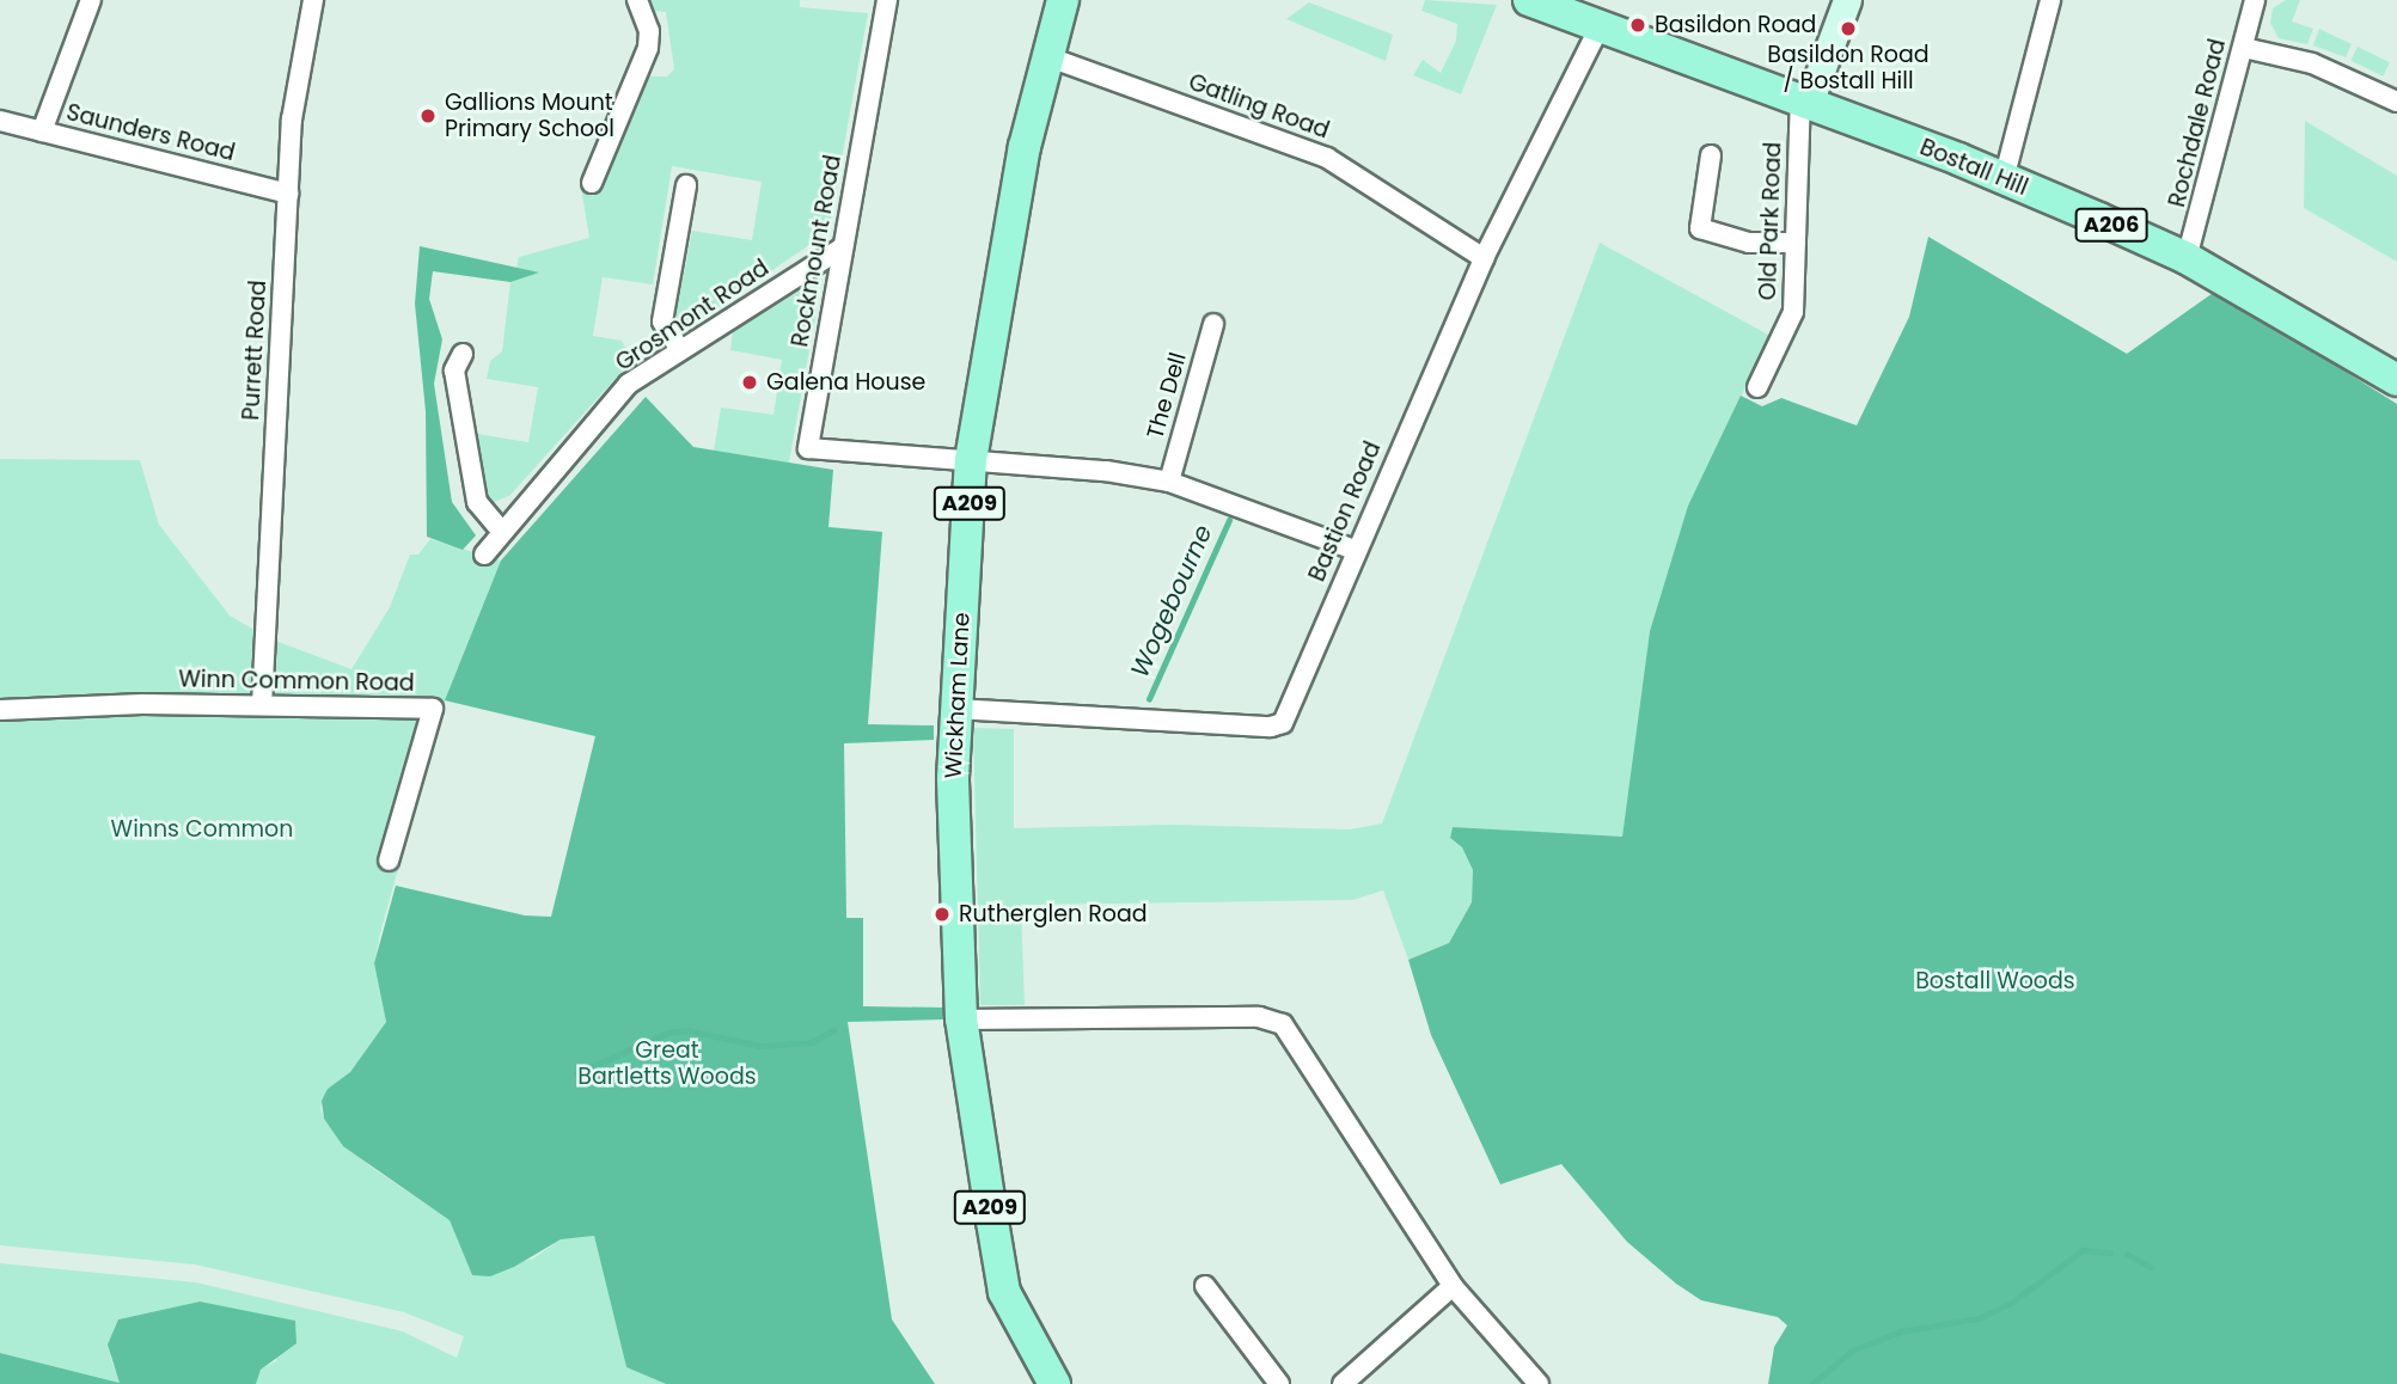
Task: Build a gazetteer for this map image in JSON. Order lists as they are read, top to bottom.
{
  "streets": {
    "main road": [
      "Bostall Hill",
      "A206",
      "A209",
      "Wickham Lane"
    ],
    "street": [
      "Gatling Road",
      "Rochdale Road",
      "Saunders Road",
      "Old Park Road",
      "Rockmount Road",
      "Grosmont Road",
      "Purrett Road",
      "The Dell",
      "Bastion Road",
      "Winn Common Road"
    ]
  },
  "crossings": [
    ["Gatling Road", "Bastion Road"],
    ["Gatling Road", "Wickham Lane"],
    ["Rochdale Road", "Bostall Hill"],
    ["Saunders Road", "Purrett Road"],
    ["Bostall Hill", "Old Park Road"],
    ["Bostall Hill", "Bastion Road"],
    ["Rockmount Road", "Grosmont Road"],
    ["Rockmount Road", "Wickham Lane"],
    ["Purrett Road", "Winn Common Road"],
    ["Bastion Road", "Wickham Lane"]
  ],
  "water": ["Wogebourne"],
  "parks": ["Winns Common", "Bostall Woods", "Great Bartletts Woods"],
  "places": [
    "Basildon Road",
    "Basildon Road / Bostall Hill",
    "Gallions Mount Primary School",
    "Galena House",
    "Rutherglen Road"
  ]
}
